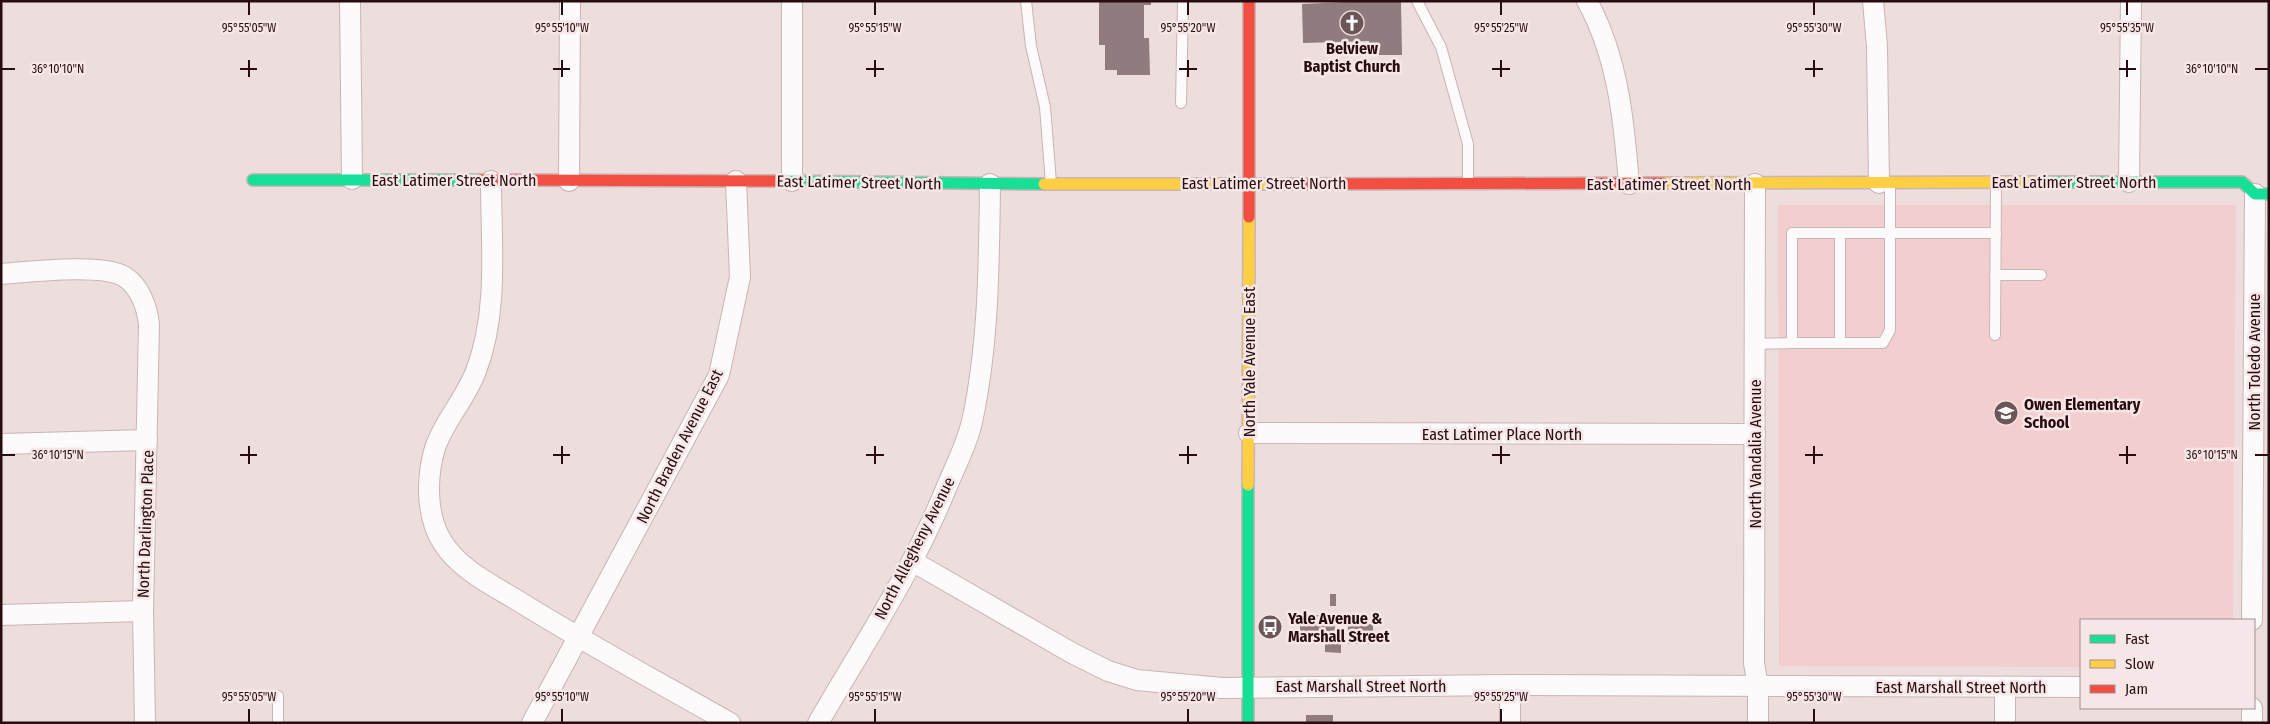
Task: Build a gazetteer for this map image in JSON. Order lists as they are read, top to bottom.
{
  "streets": {
    "street": [
      "East Latimer Street North",
      "North Yale Avenue East",
      "North Toledo Avenue",
      "East Latimer Place North",
      "North Braden Avenue East",
      "North Vandalia Avenue",
      "North Darlington Place",
      "North Allegheny Avenue",
      "East Marshall Street North"
    ]
  },
  "crossings": [
    ["East Latimer Street North", "North Yale Avenue East"],
    ["East Latimer Street North", "North Toledo Avenue"],
    ["East Latimer Street North", "North Braden Avenue East"],
    ["East Latimer Street North", "North Vandalia Avenue"],
    ["East Latimer Street North", "North Allegheny Avenue"],
    ["North Yale Avenue East", "East Latimer Place North"],
    ["North Yale Avenue East", "East Marshall Street North"],
    ["East Latimer Place North", "North Vandalia Avenue"],
    ["North Vandalia Avenue", "East Marshall Street North"],
    ["North Allegheny Avenue", "East Marshall Street North"]
  ],
  "places": {
    "church": ["Belview Baptist Church"],
    "school or university": ["Owen Elementary School"],
    "bus stop": ["Yale Avenue & Marshall Street"]
  },
  "legend": ["Fast", "Slow", "Jam"],
  "coordinates": [
    "95°55'05\"W",
    "95°55'10\"W",
    "95°55'15\"W",
    "95°55'20\"W",
    "95°55'25\"W",
    "95°55'30\"W",
    "95°55'35\"W",
    "36°10'10\"N",
    "36°10'15\"N"
  ]
}
